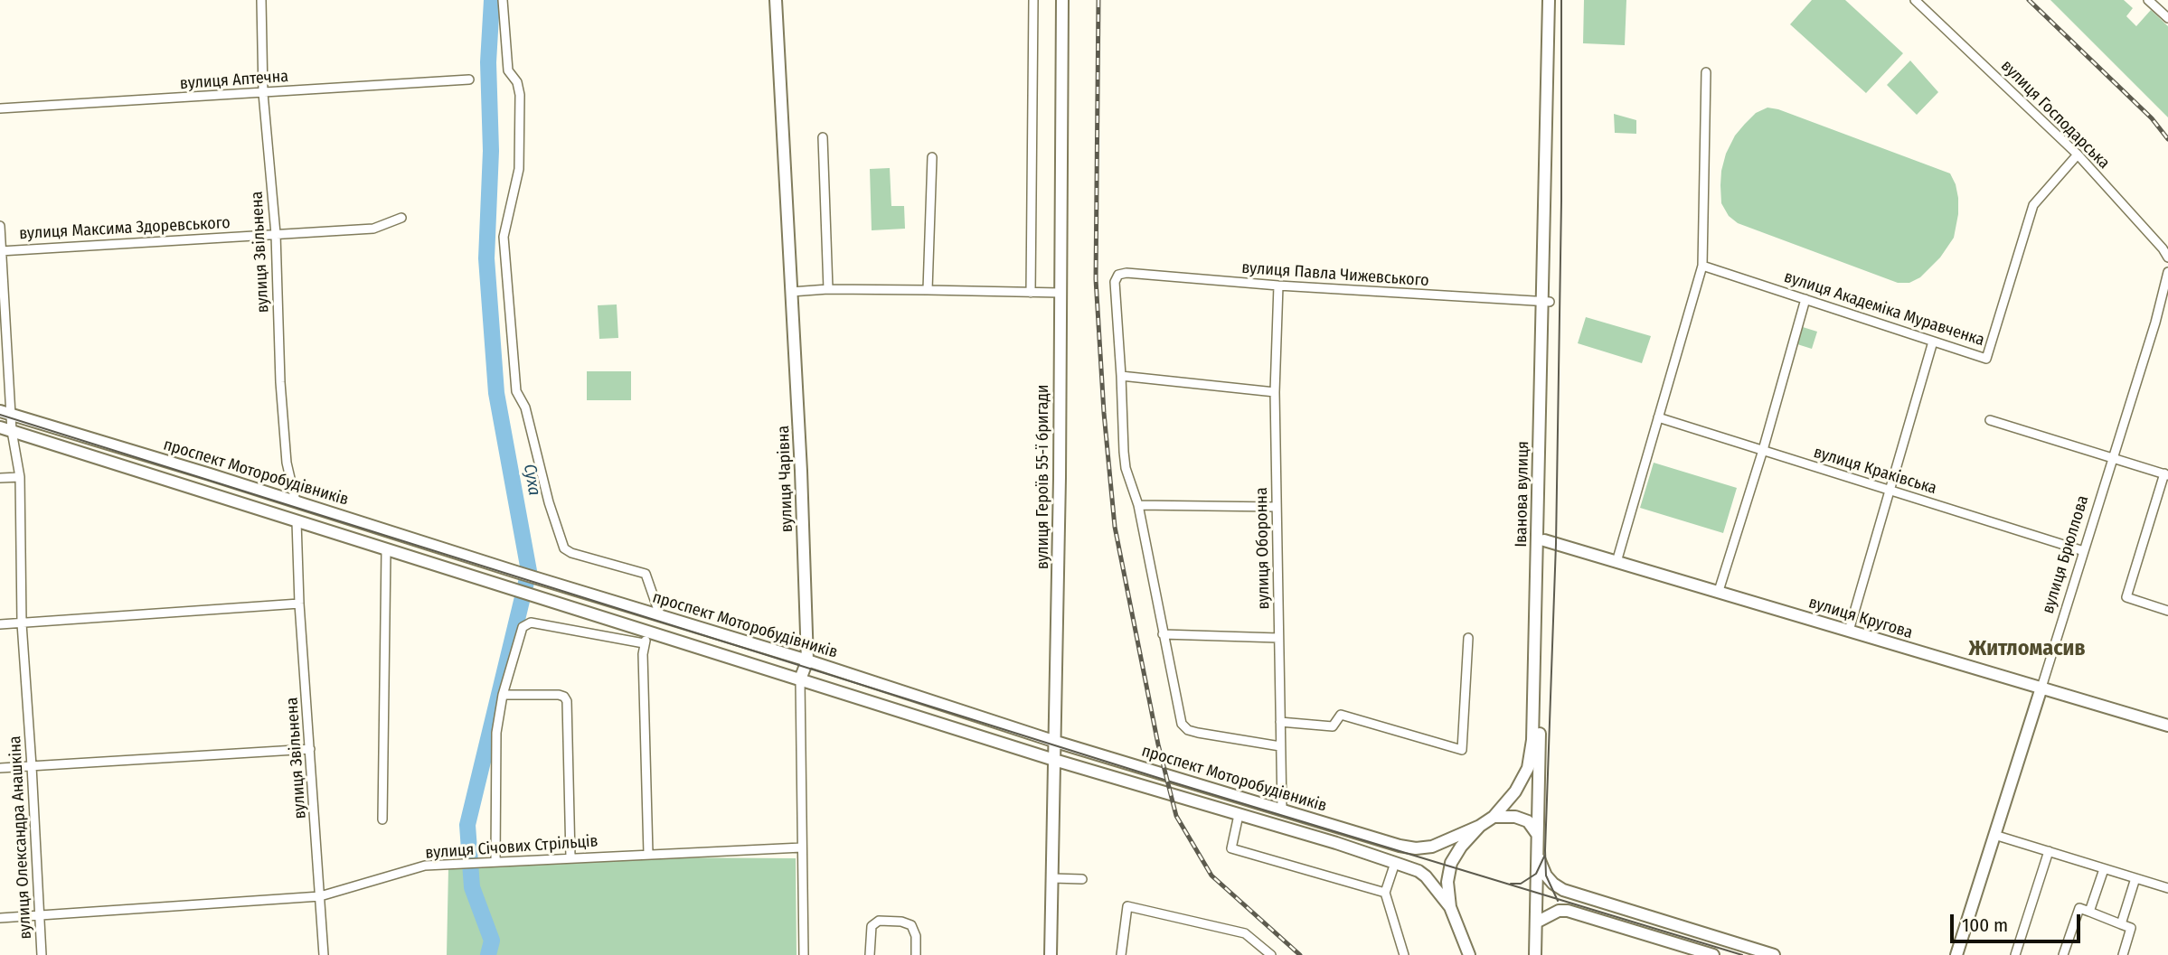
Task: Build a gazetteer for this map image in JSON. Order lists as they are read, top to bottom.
{
  "streets": {
    "main road": [
      "проспект Моторобудівників",
      "вулиця Героїв 55-ї бригади",
      "вулиця Чарівна",
      "Іванова вулиця",
      "вулиця Брюллова",
      "вулиця Кругова"
    ],
    "street": [
      "вулиця Аптечна",
      "вулиця Господарська",
      "вулиця Максима Здоревського",
      "вулиця Звільнена",
      "вулиця Павла Чижевського",
      "вулиця Академіка Муравченка",
      "вулиця Краківська",
      "вулиця Оборонна",
      "вулиця Олександра Анашкіна",
      "вулиця Січових Стрільців"
    ]
  },
  "crossings": [
    ["вулиця Аптечна", "вулиця Звільнена"],
    ["вулиця Господарська", "вулиця Академіка Муравченка"],
    ["вулиця Максима Здоревського", "вулиця Звільнена"],
    ["вулиця Максима Здоревського", "вулиця Олександра Анашкіна"],
    ["вулиця Звільнена", "проспект Моторобудівників"],
    ["вулиця Звільнена", "вулиця Січових Стрільців"],
    ["вулиця Павла Чижевського", "Іванова вулиця"],
    ["вулиця Павла Чижевського", "вулиця Оборонна"],
    ["вулиця Краківська", "вулиця Брюллова"],
    ["проспект Моторобудівників", "вулиця Героїв 55-ї бригади"],
    ["проспект Моторобудівників", "вулиця Чарівна"],
    ["проспект Моторобудівників", "Іванова вулиця"],
    ["проспект Моторобудівників", "вулиця Оборонна"],
    ["проспект Моторобудівників", "вулиця Олександра Анашкіна"],
    ["вулиця Чарівна", "вулиця Січових Стрільців"],
    ["Іванова вулиця", "вулиця Кругова"],
    ["вулиця Брюллова", "вулиця Кругова"],
    ["вулиця Олександра Анашкіна", "вулиця Січових Стрільців"]
  ],
  "districts": ["Житломасив"],
  "water": ["Суха"],
  "scale_bar": "100 m"
}
